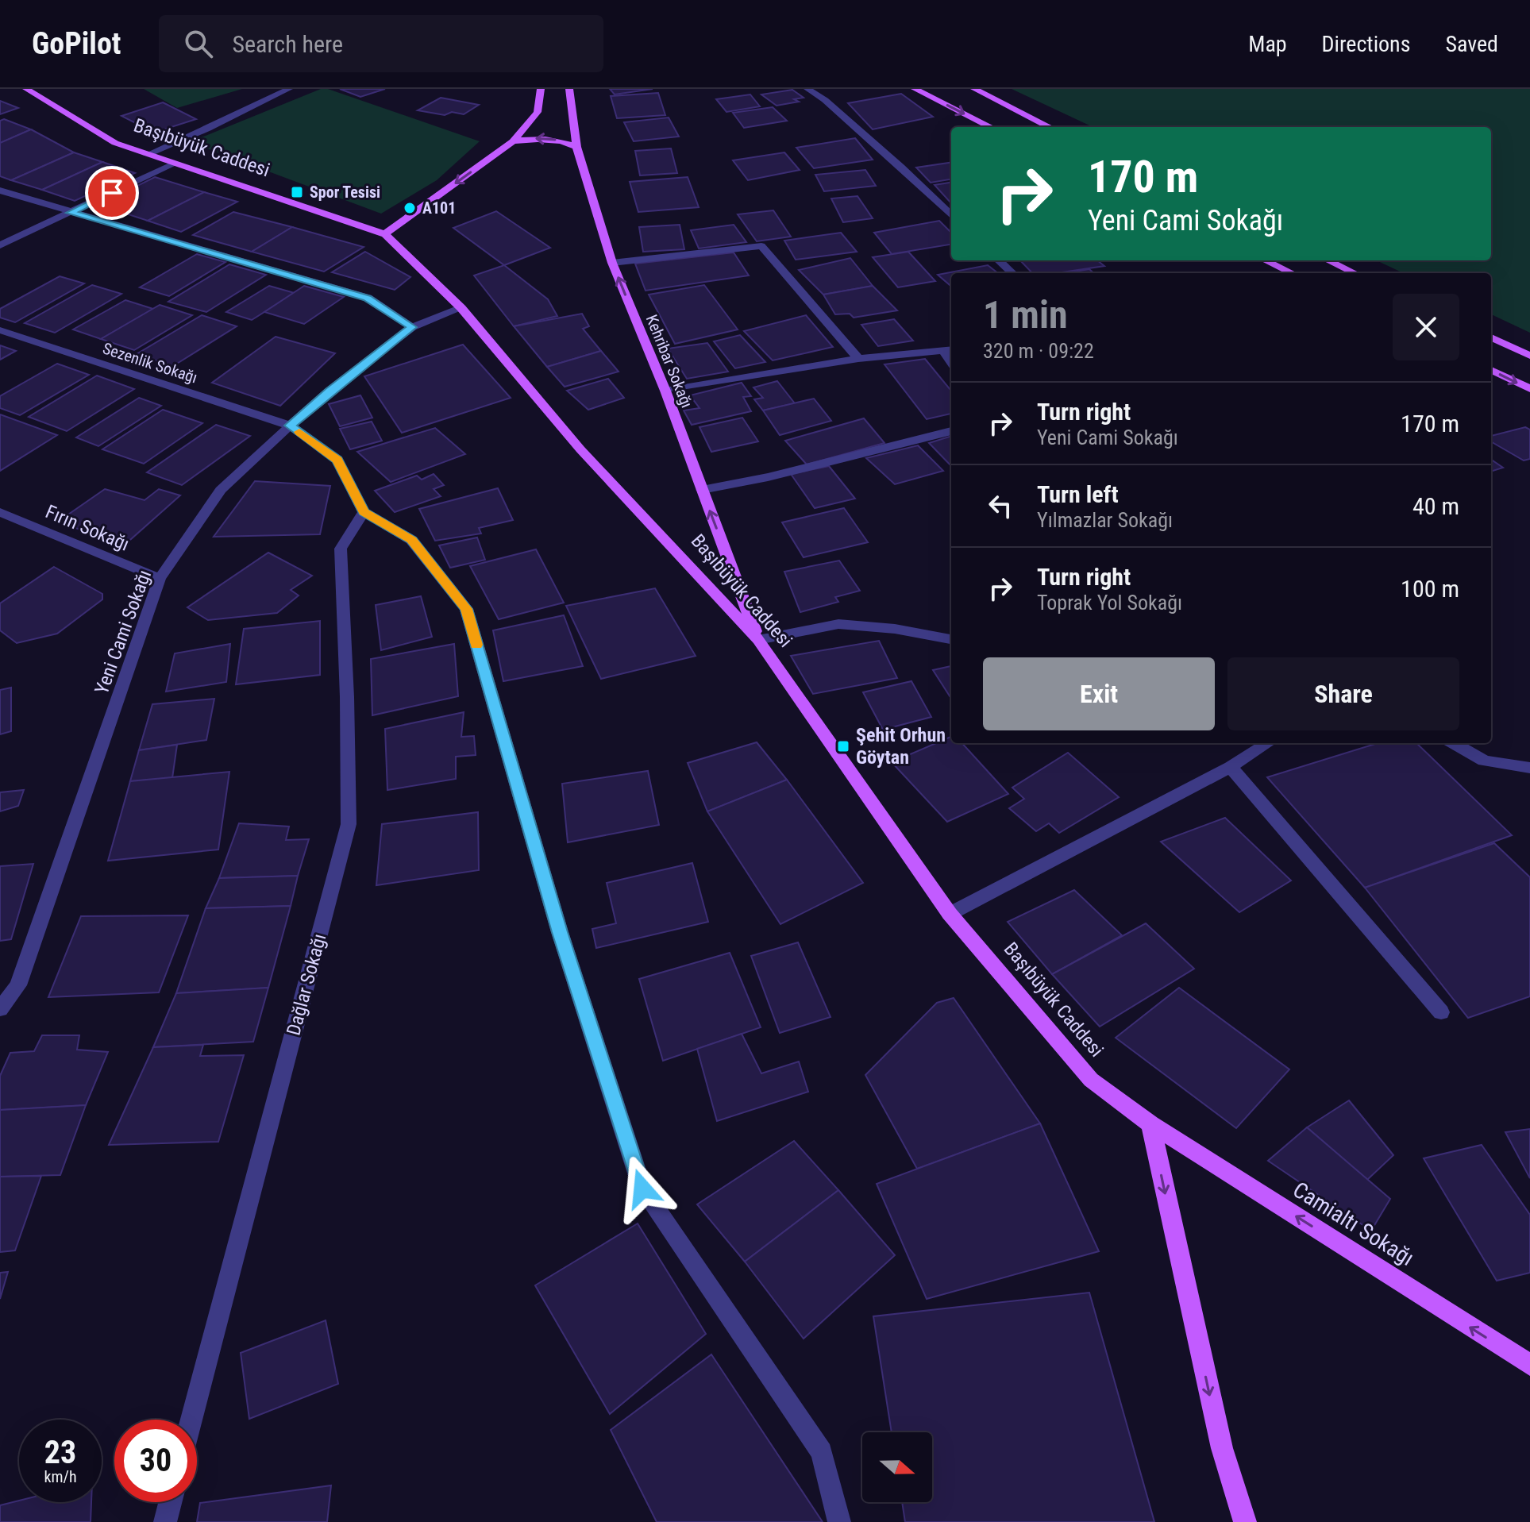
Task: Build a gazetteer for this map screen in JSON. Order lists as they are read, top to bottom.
{
  "streets": {
    "main road": ["Başıbüyük Caddesi", "Kehribar Sokağı", "Camialtı Sokağı"],
    "street": [
      "Sezenlik Sokağı",
      "Fırın Sokağı",
      "Yeni Cami Sokağı",
      "Dağlar Sokağı"
    ]
  },
  "crossings": [
    ["Başıbüyük Caddesi", "Kehribar Sokağı"],
    ["Başıbüyük Caddesi", "Yeni Cami Sokağı"],
    ["Başıbüyük Caddesi", "Camialtı Sokağı"],
    ["Sezenlik Sokağı", "Yeni Cami Sokağı"],
    ["Sezenlik Sokağı", "Dağlar Sokağı"],
    ["Fırın Sokağı", "Yeni Cami Sokağı"]
  ],
  "one_way": ["Kehribar Sokağı", "Camialtı Sokağı"],
  "places": {
    "transit": ["Spor Tesisi", "Şehit Orhun Göytan"],
    "other": ["A101"]
  },
  "north": "right",
  "page": {
    "header": "GoPilot",
    "search": "Search here",
    "nav": ["Map", "Directions", "Saved"],
    "turn": ["170 m", "Yeni Cami Sokağı"],
    "heading": ["1 min", "320 m · 09:22"],
    "list": [
      {
        "name": "Turn right",
        "note": "Yeni Cami Sokağı",
        "value": "170 m"
      },
      {
        "name": "Turn left",
        "note": "Yılmazlar Sokağı",
        "value": "40 m"
      },
      {
        "name": "Turn right",
        "note": "Toprak Yol Sokağı",
        "value": "100 m"
      }
    ],
    "buttons": ["Exit", "Share"],
    "speed": "23 km/h",
    "limit": "30"
  }
}
